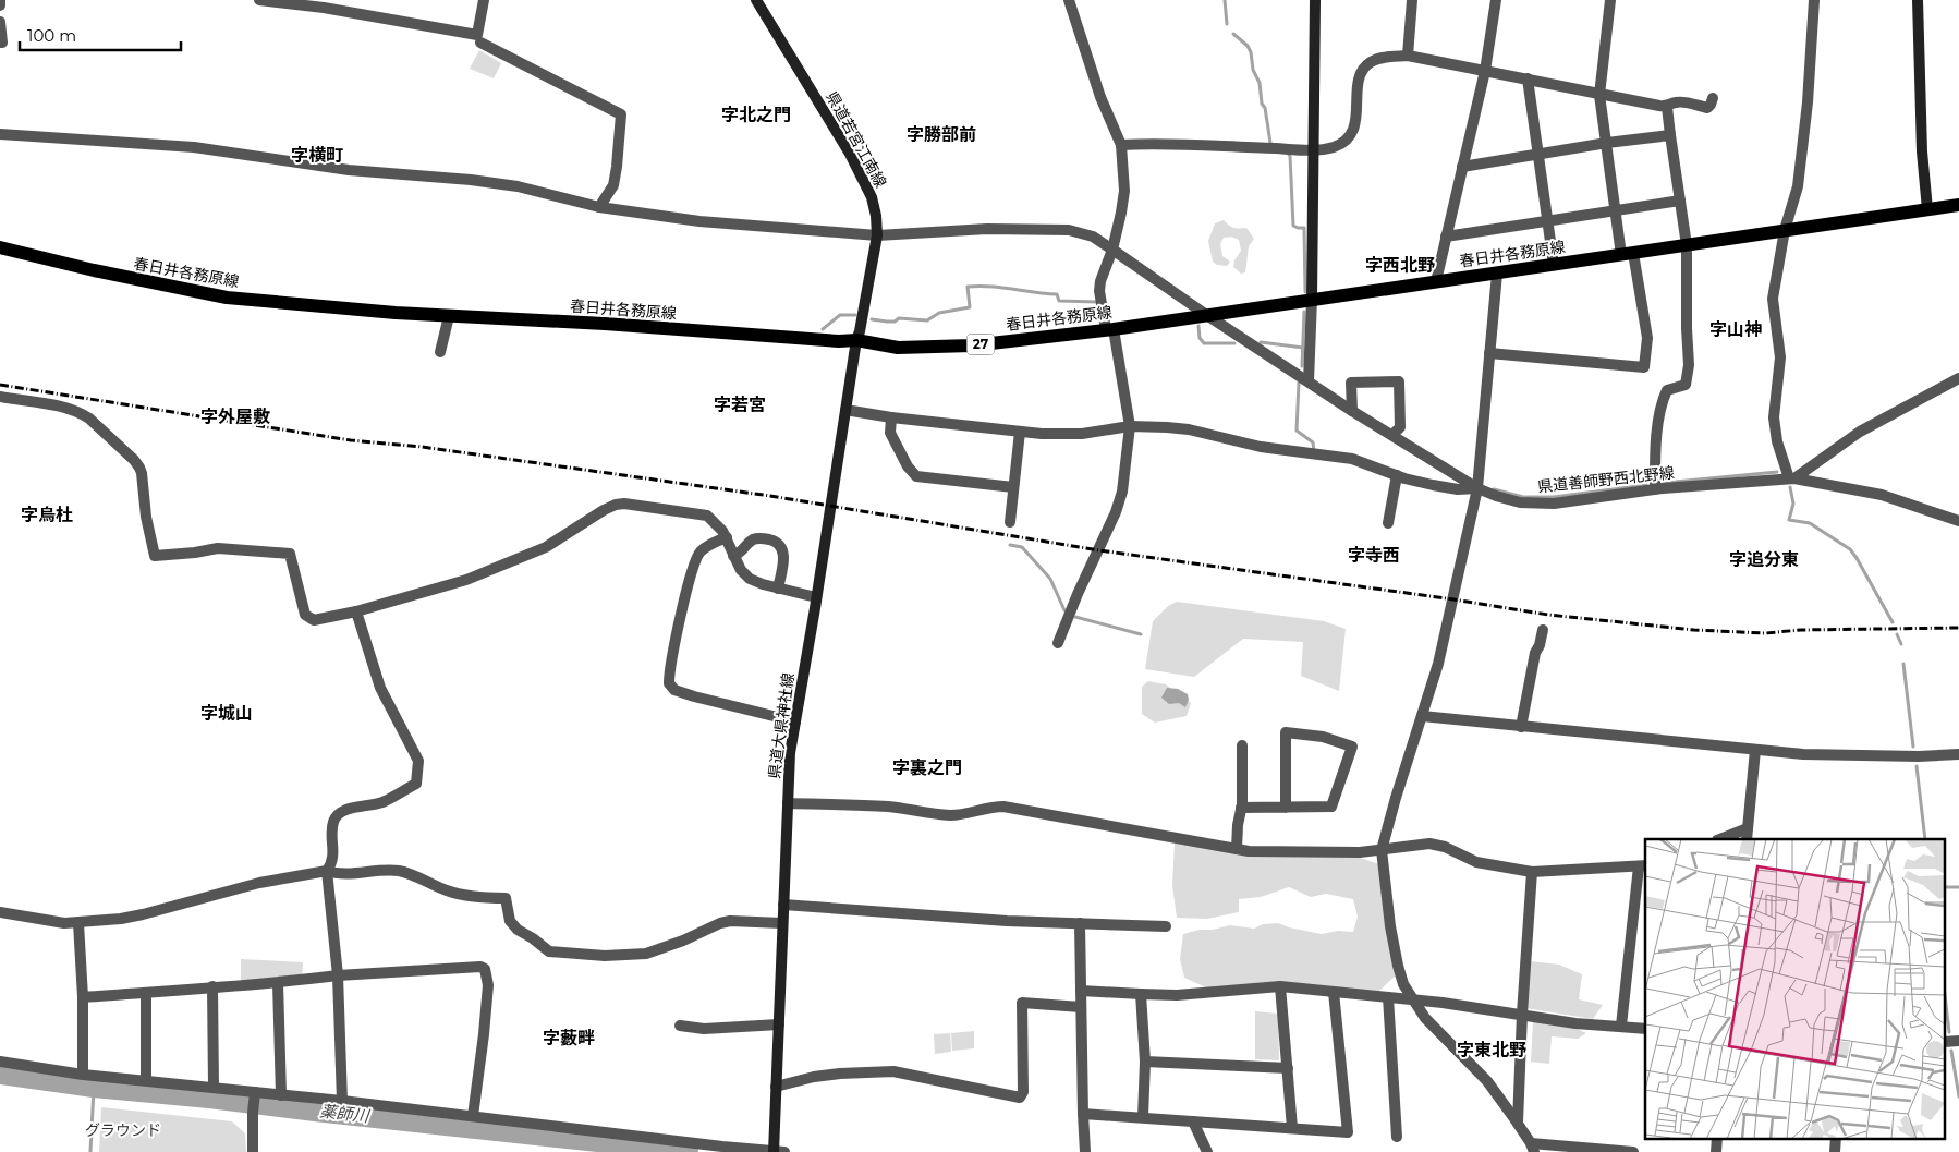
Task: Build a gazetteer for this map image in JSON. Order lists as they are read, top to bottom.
{
  "streets": {
    "main road": [
      "県道若宮江南線",
      "春日井各務原線",
      "27",
      "県道大県神社線"
    ],
    "street": ["県道善師野西北野線"]
  },
  "crossings": [
    ["県道若宮江南線", "春日井各務原線"],
    ["県道若宮江南線", "県道善師野西北野線"],
    ["県道若宮江南線", "県道大県神社線"],
    ["春日井各務原線", "県道善師野西北野線"],
    ["春日井各務原線", "県道大県神社線"]
  ],
  "districts": [
    "字北之門",
    "字勝部前",
    "字横町",
    "字西北野",
    "字山神",
    "字若宮",
    "字外屋敷",
    "字烏杜",
    "字寺西",
    "字追分東",
    "字城山",
    "字裏之門",
    "字藪畔",
    "字東北野"
  ],
  "water": ["薬師川"],
  "parks": ["グラウンド"],
  "scale_bar": "100 m"
}
